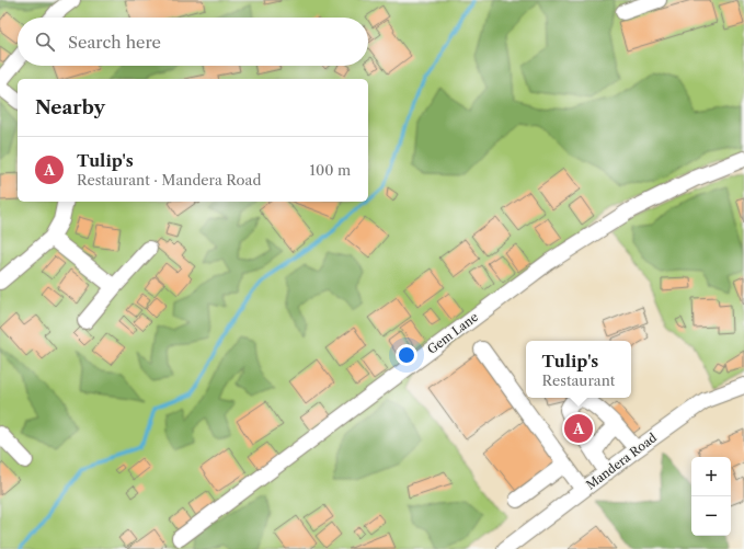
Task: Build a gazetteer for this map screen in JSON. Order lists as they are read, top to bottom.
{
  "streets": {
    "street": ["Gem Lane", "Mandera Road"]
  },
  "page": {
    "search": "Search here",
    "heading": "Nearby",
    "list": [
      {
        "mark": "A",
        "name": "Tulip's",
        "note": "Restaurant · Mandera Road",
        "value": "100 m"
      }
    ],
    "popup": ["Tulip's", "Restaurant"],
    "pins": "A",
    "map_buttons": ["+", "−"]
  }
}
